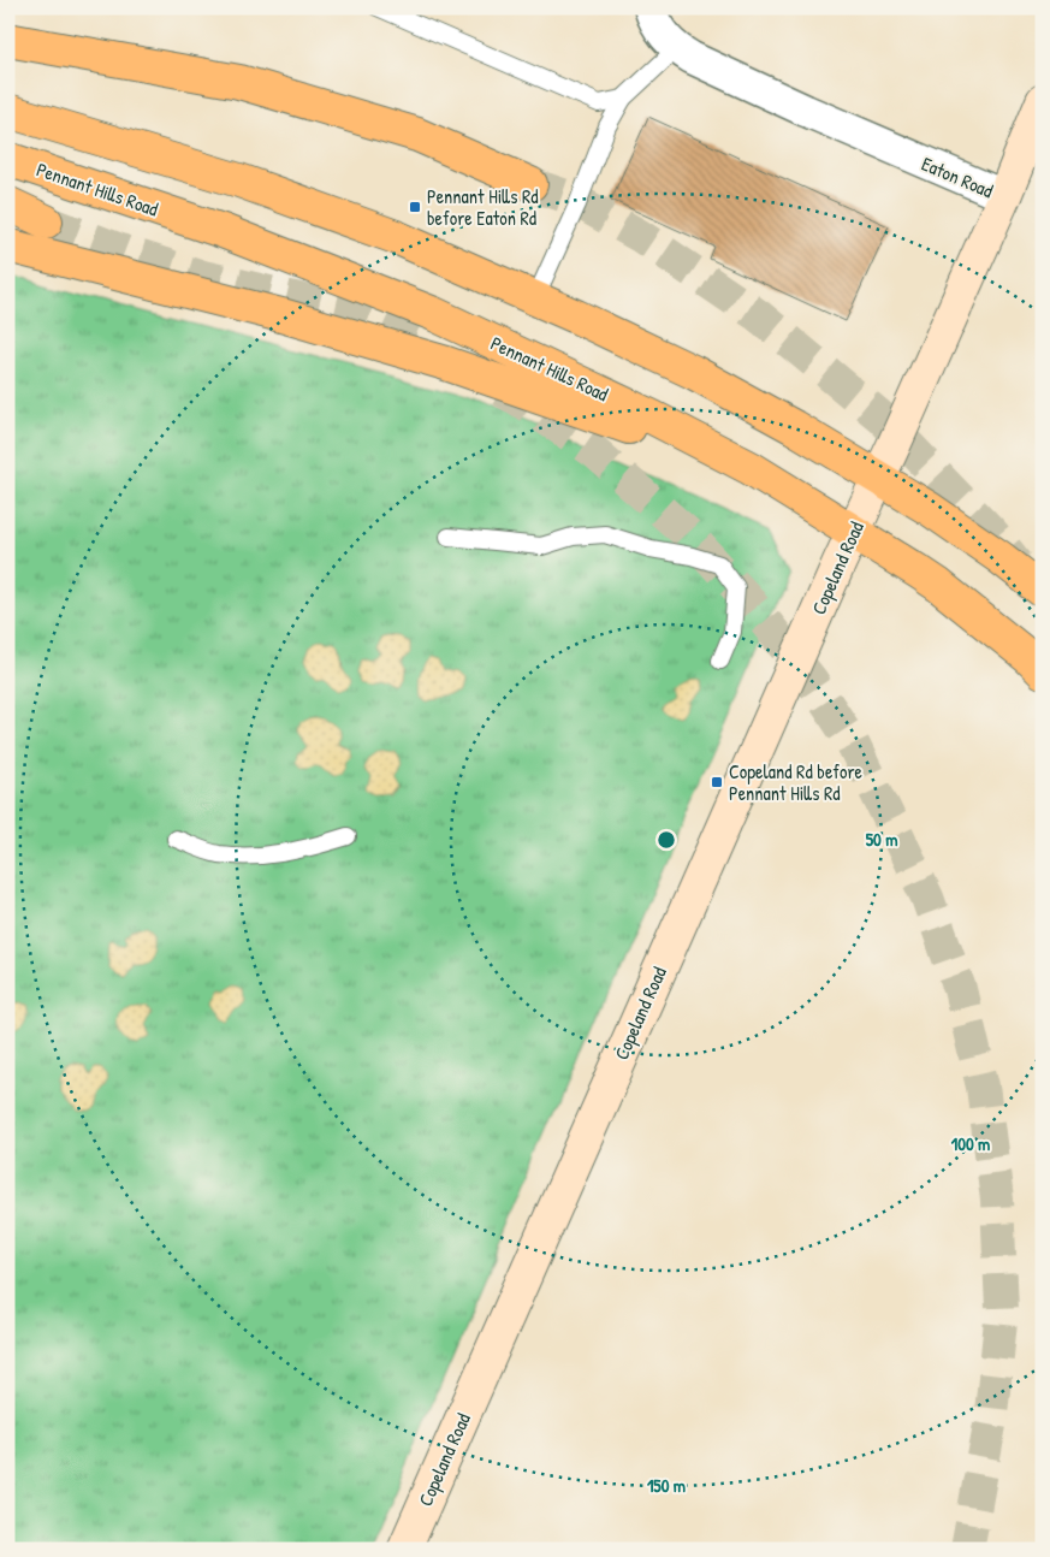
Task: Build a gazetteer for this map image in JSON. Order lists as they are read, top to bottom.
{
  "streets": {
    "highway": ["Pennant Hills Road"],
    "main road": ["Eaton Road", "Copeland Road"]
  },
  "crossings": [
    ["Eaton Road", "Copeland Road"],
    ["Pennant Hills Road", "Copeland Road"]
  ],
  "places": {
    "transit": ["Pennant Hills Rd before Eaton Rd", "Copeland Rd before Pennant Hills Rd"]
  },
  "rings": ["50 m", "100 m", "150 m"]
}
